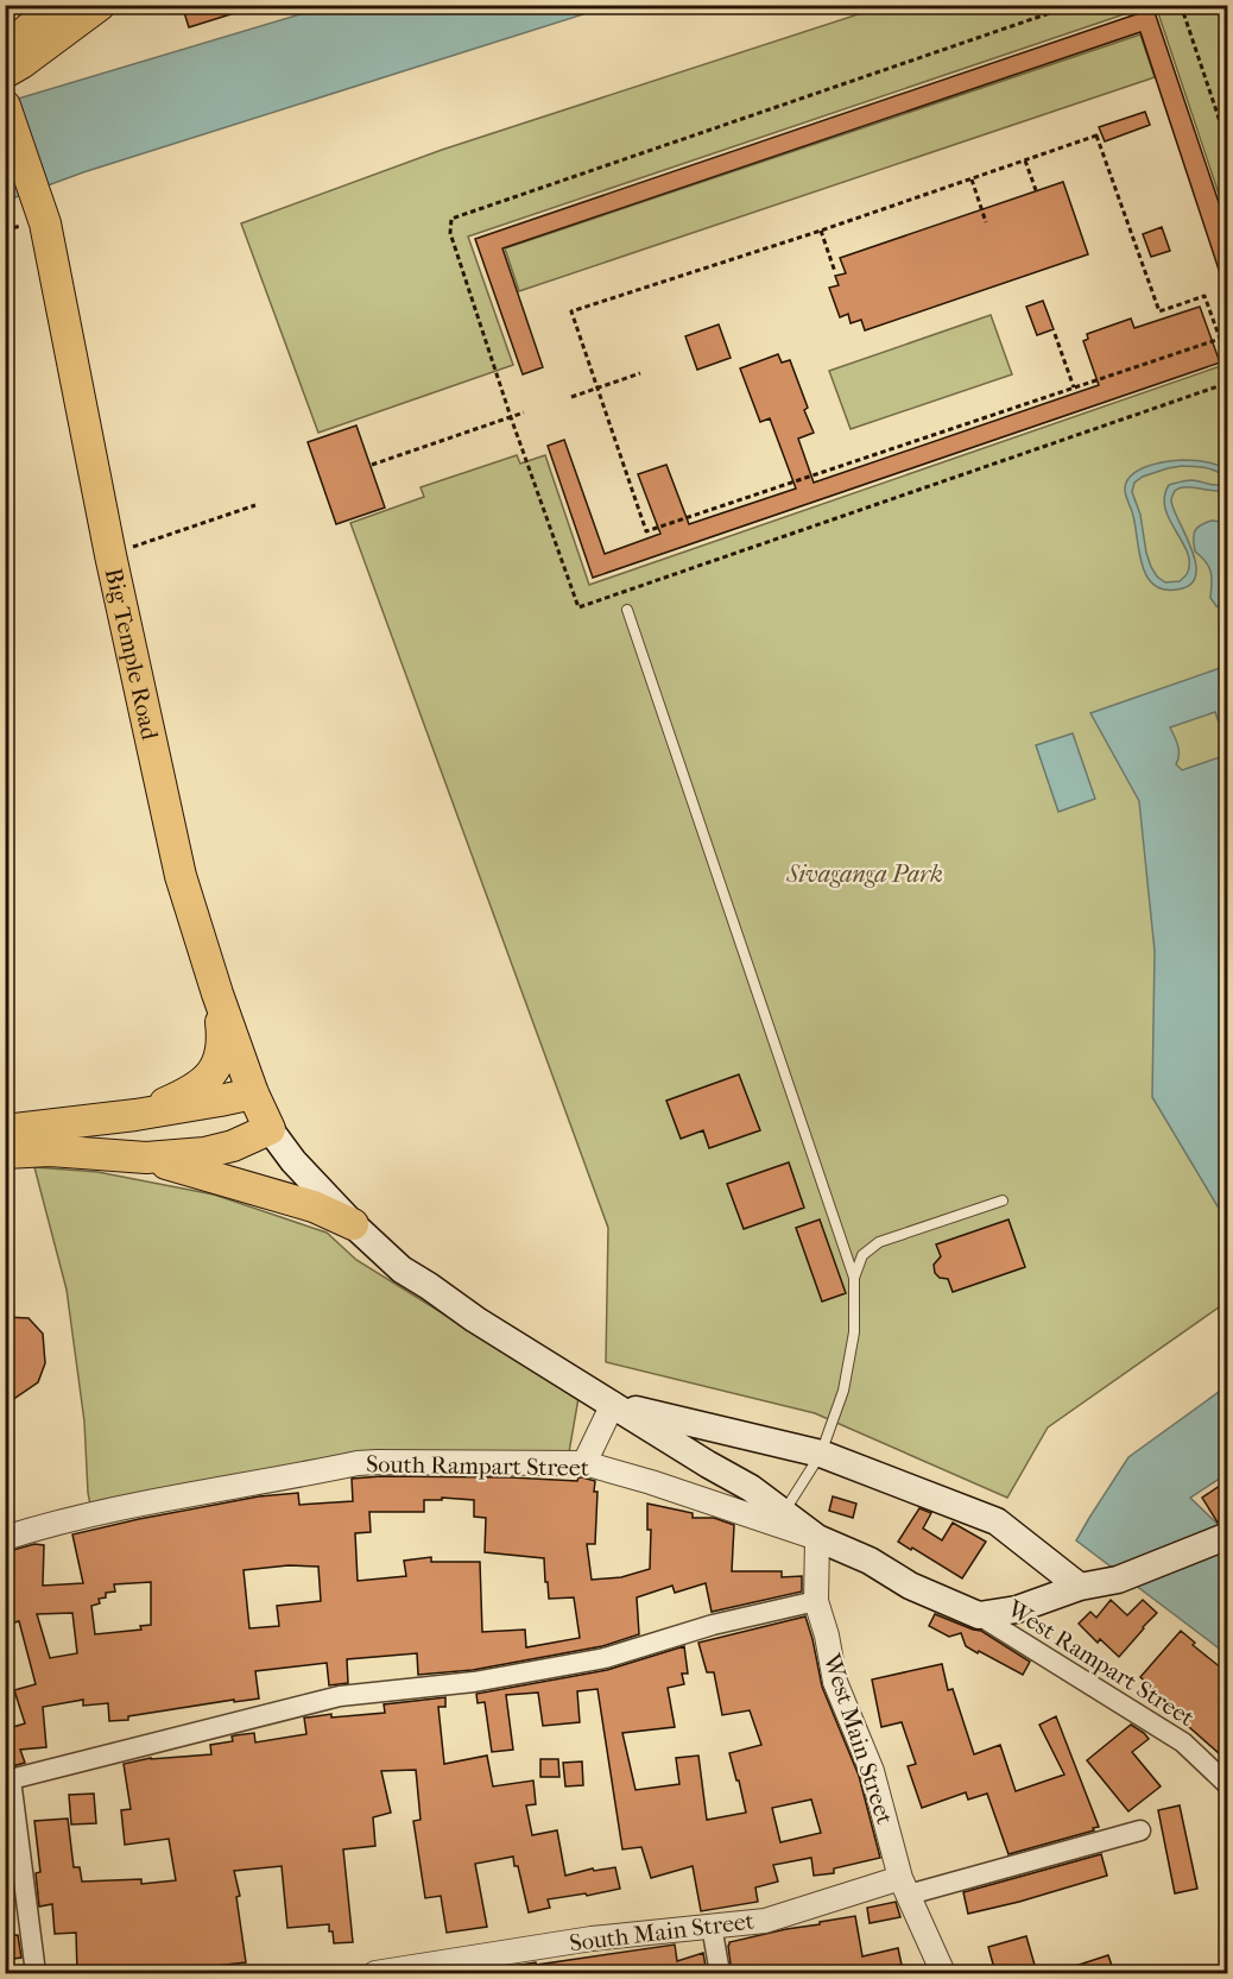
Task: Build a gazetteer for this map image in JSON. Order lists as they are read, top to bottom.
{
  "streets": {
    "main road": ["Big Temple Road"],
    "street": [
      "South Rampart Street",
      "West Rampart Street",
      "West Main Street",
      "South Main Street"
    ]
  },
  "crossings": [
    ["South Rampart Street", "West Main Street"],
    ["West Main Street", "South Main Street"]
  ],
  "parks": ["Sivaganga Park"]
}
